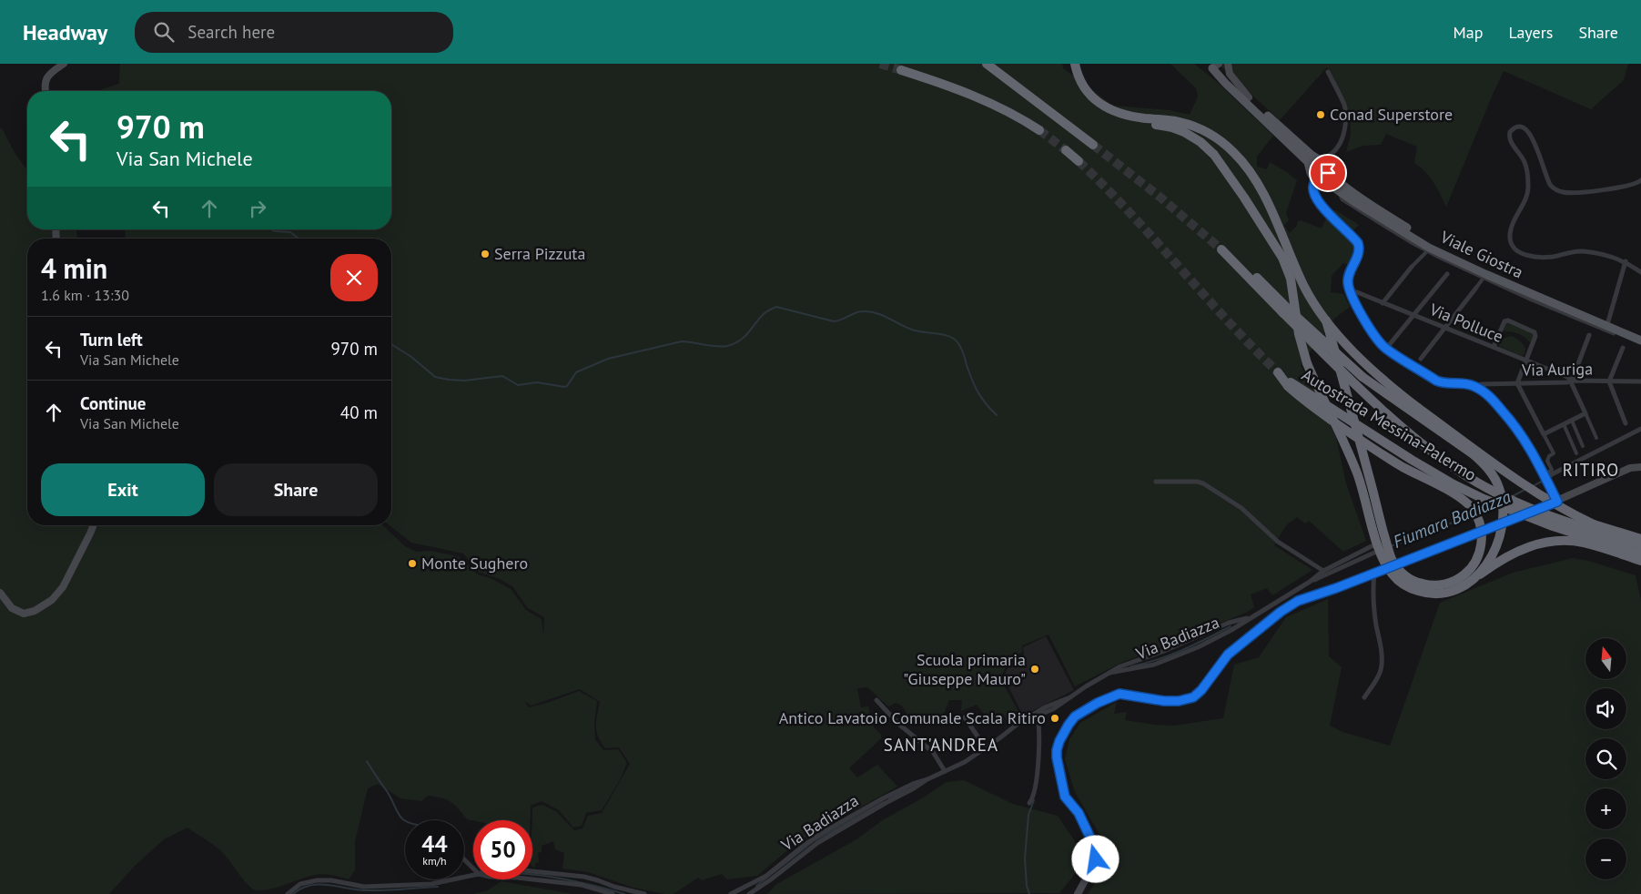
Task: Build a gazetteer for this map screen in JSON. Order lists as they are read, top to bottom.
{
  "streets": {
    "highway": ["Autostrada Messina-Palermo"],
    "main road": ["Viale Giostra"],
    "street": ["Via Polluce", "Via Auriga", "Via Badiazza"]
  },
  "crossings": [
    ["Via Polluce", "Via Auriga"]
  ],
  "districts": ["RITIRO", "SANT'ANDREA"],
  "water": ["Fiumara Badiazza"],
  "places": [
    "Conad Superstore",
    "Serra Pizzuta",
    "Monte Sughero",
    "Scuola primaria \"Giuseppe Mauro\"",
    "Antico Lavatoio Comunale Scala Ritiro"
  ],
  "north": "top",
  "page": {
    "header": "Headway",
    "search": "Search here",
    "nav": ["Map", "Layers", "Share"],
    "turn": ["970 m", "Via San Michele"],
    "heading": ["4 min", "1.6 km · 13:30"],
    "list": [
      {
        "name": "Turn left",
        "note": "Via San Michele",
        "value": "970 m"
      },
      {
        "name": "Continue",
        "note": "Via San Michele",
        "value": "40 m"
      }
    ],
    "buttons": ["Exit", "Share"],
    "map_buttons": ["+", "−"],
    "speed": "44 km/h",
    "limit": "50"
  }
}
